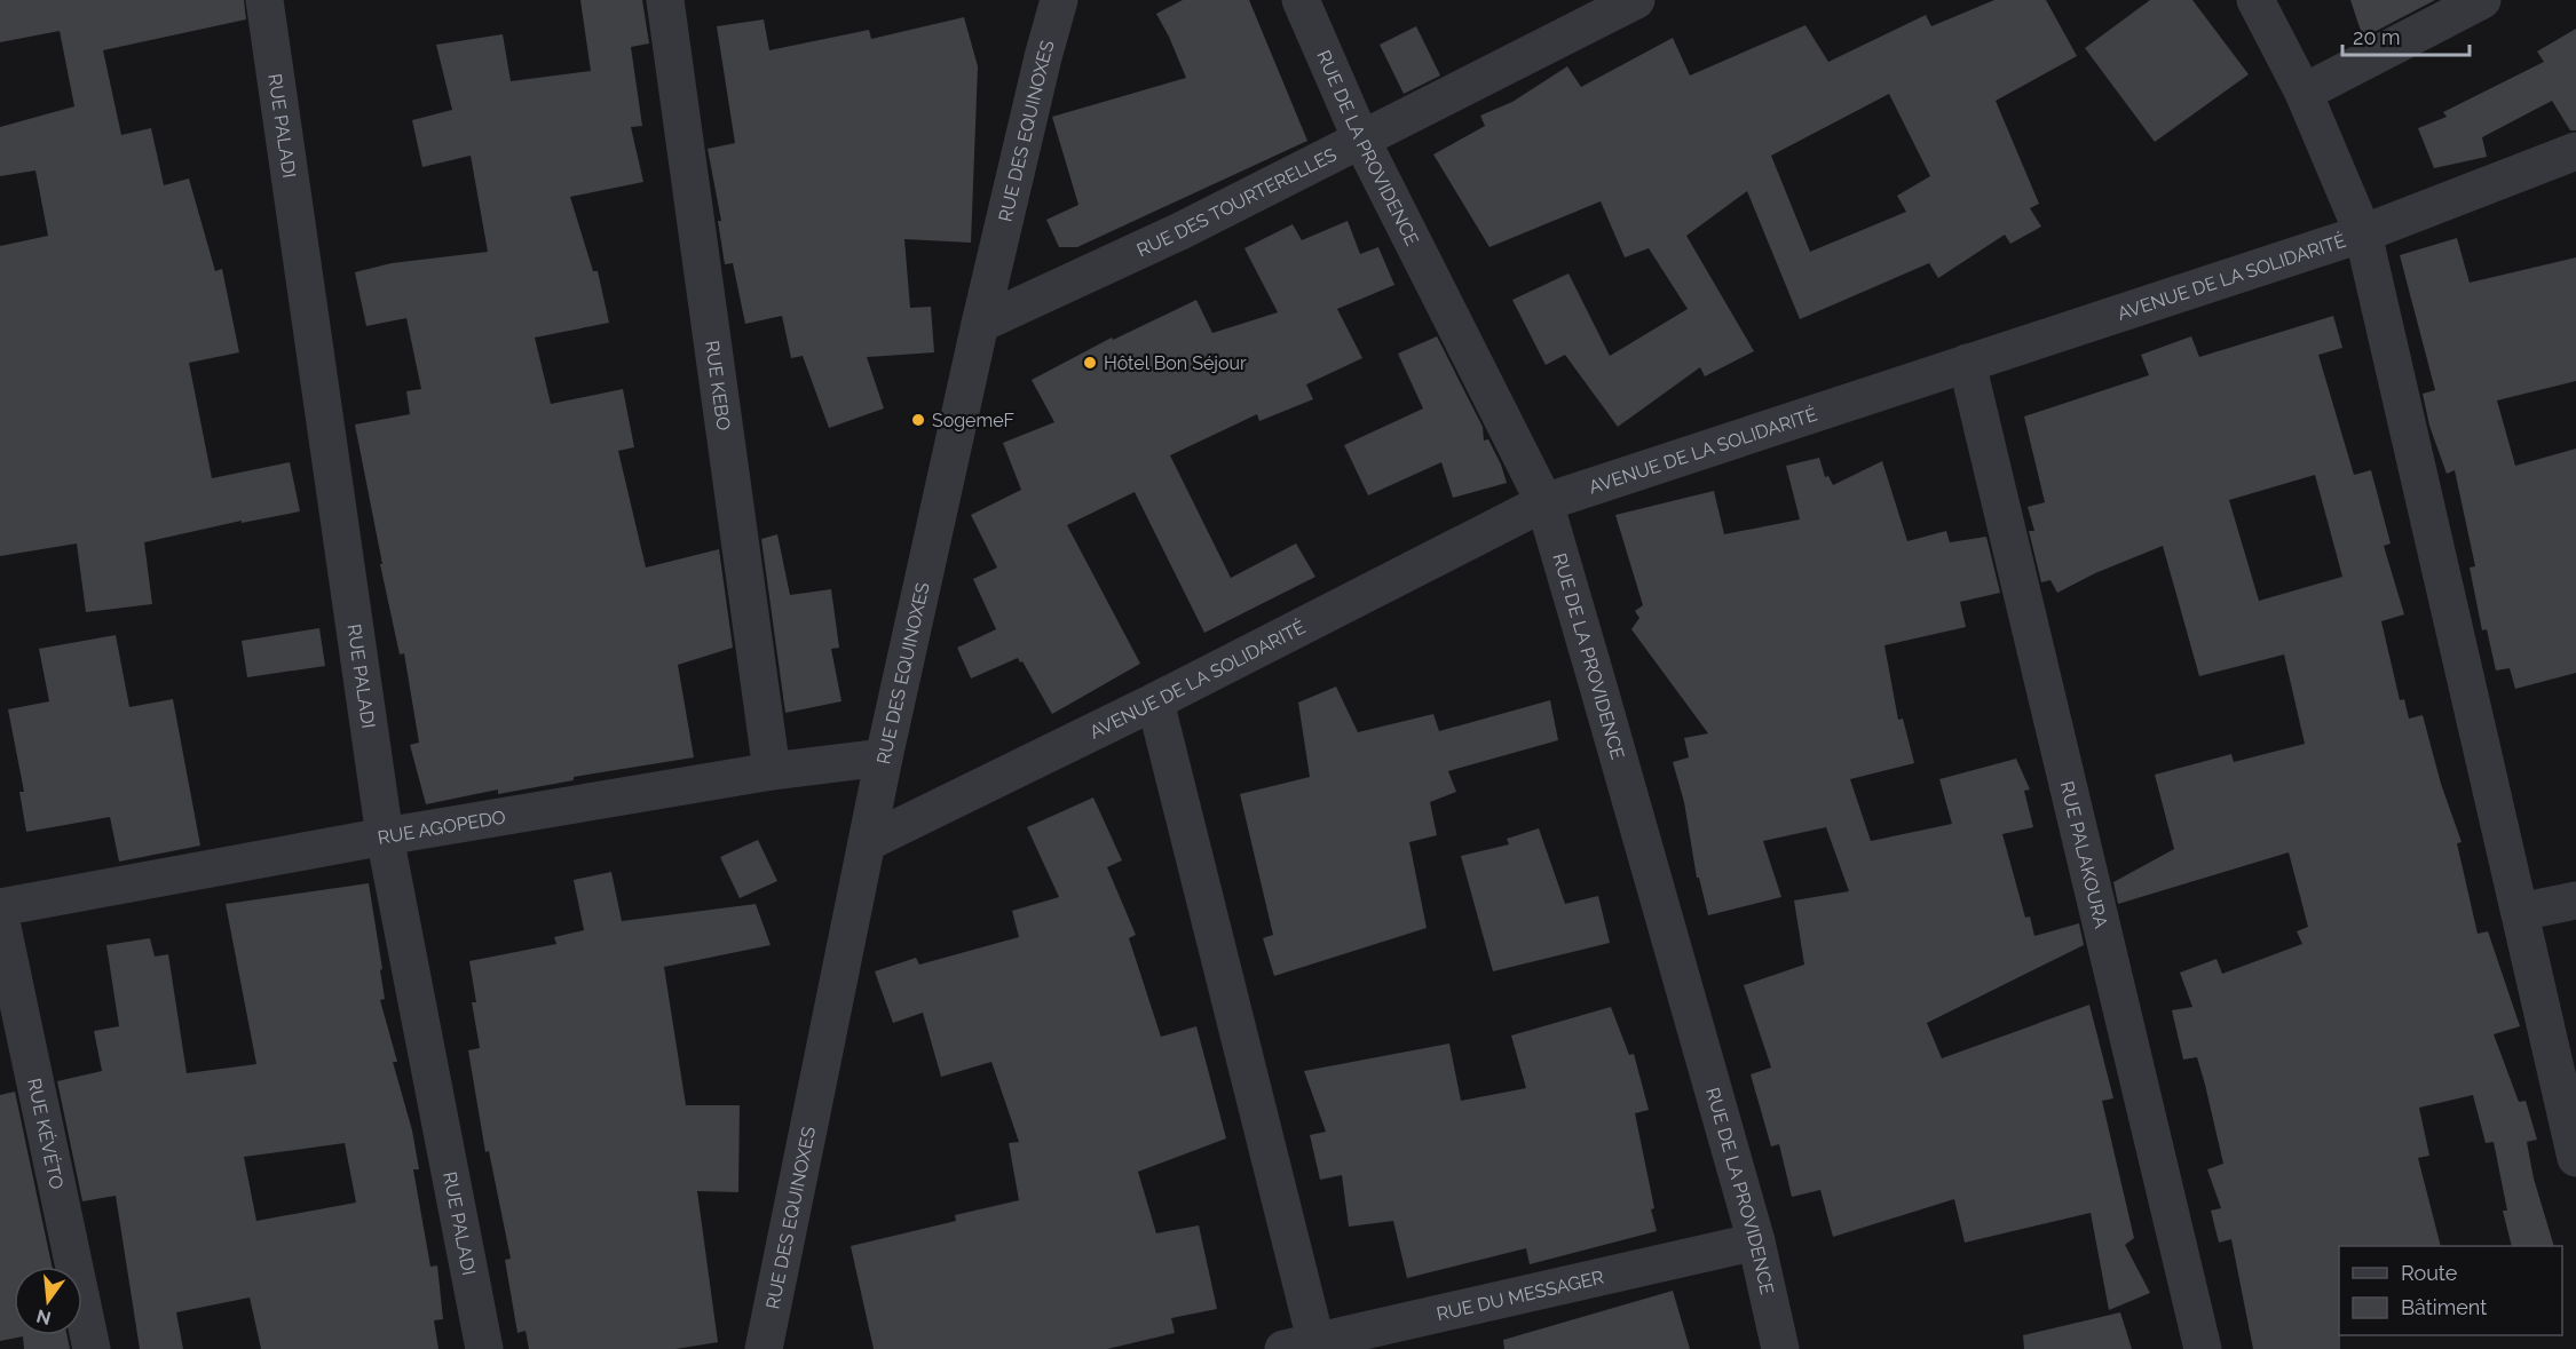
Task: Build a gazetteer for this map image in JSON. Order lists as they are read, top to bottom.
{
  "streets": {
    "street": [
      "RUE PALADI",
      "RUE DES EQUINOXES",
      "RUE DE LA PROVIDENCE",
      "RUE DES TOURTERELLES",
      "AVENUE DE LA SOLIDARITÉ",
      "RUE KEBO",
      "RUE AGOPEDO",
      "RUE PALAKOURA",
      "RUE KÉVÉTO",
      "RUE DU MESSAGER"
    ]
  },
  "crossings": [
    ["RUE PALADI", "RUE AGOPEDO"],
    ["RUE DES EQUINOXES", "RUE DES TOURTERELLES"],
    ["RUE DES EQUINOXES", "AVENUE DE LA SOLIDARITÉ"],
    ["RUE DES EQUINOXES", "RUE AGOPEDO"],
    ["RUE DE LA PROVIDENCE", "RUE DES TOURTERELLES"],
    ["RUE DE LA PROVIDENCE", "AVENUE DE LA SOLIDARITÉ"],
    ["RUE DE LA PROVIDENCE", "RUE DU MESSAGER"],
    ["AVENUE DE LA SOLIDARITÉ", "RUE PALAKOURA"],
    ["RUE KEBO", "RUE AGOPEDO"]
  ],
  "places": ["Hôtel Bon Séjour", "SogemeF"],
  "legend": ["Route", "Bâtiment"],
  "scale_bar": "20 m",
  "north": "bottom"
}
